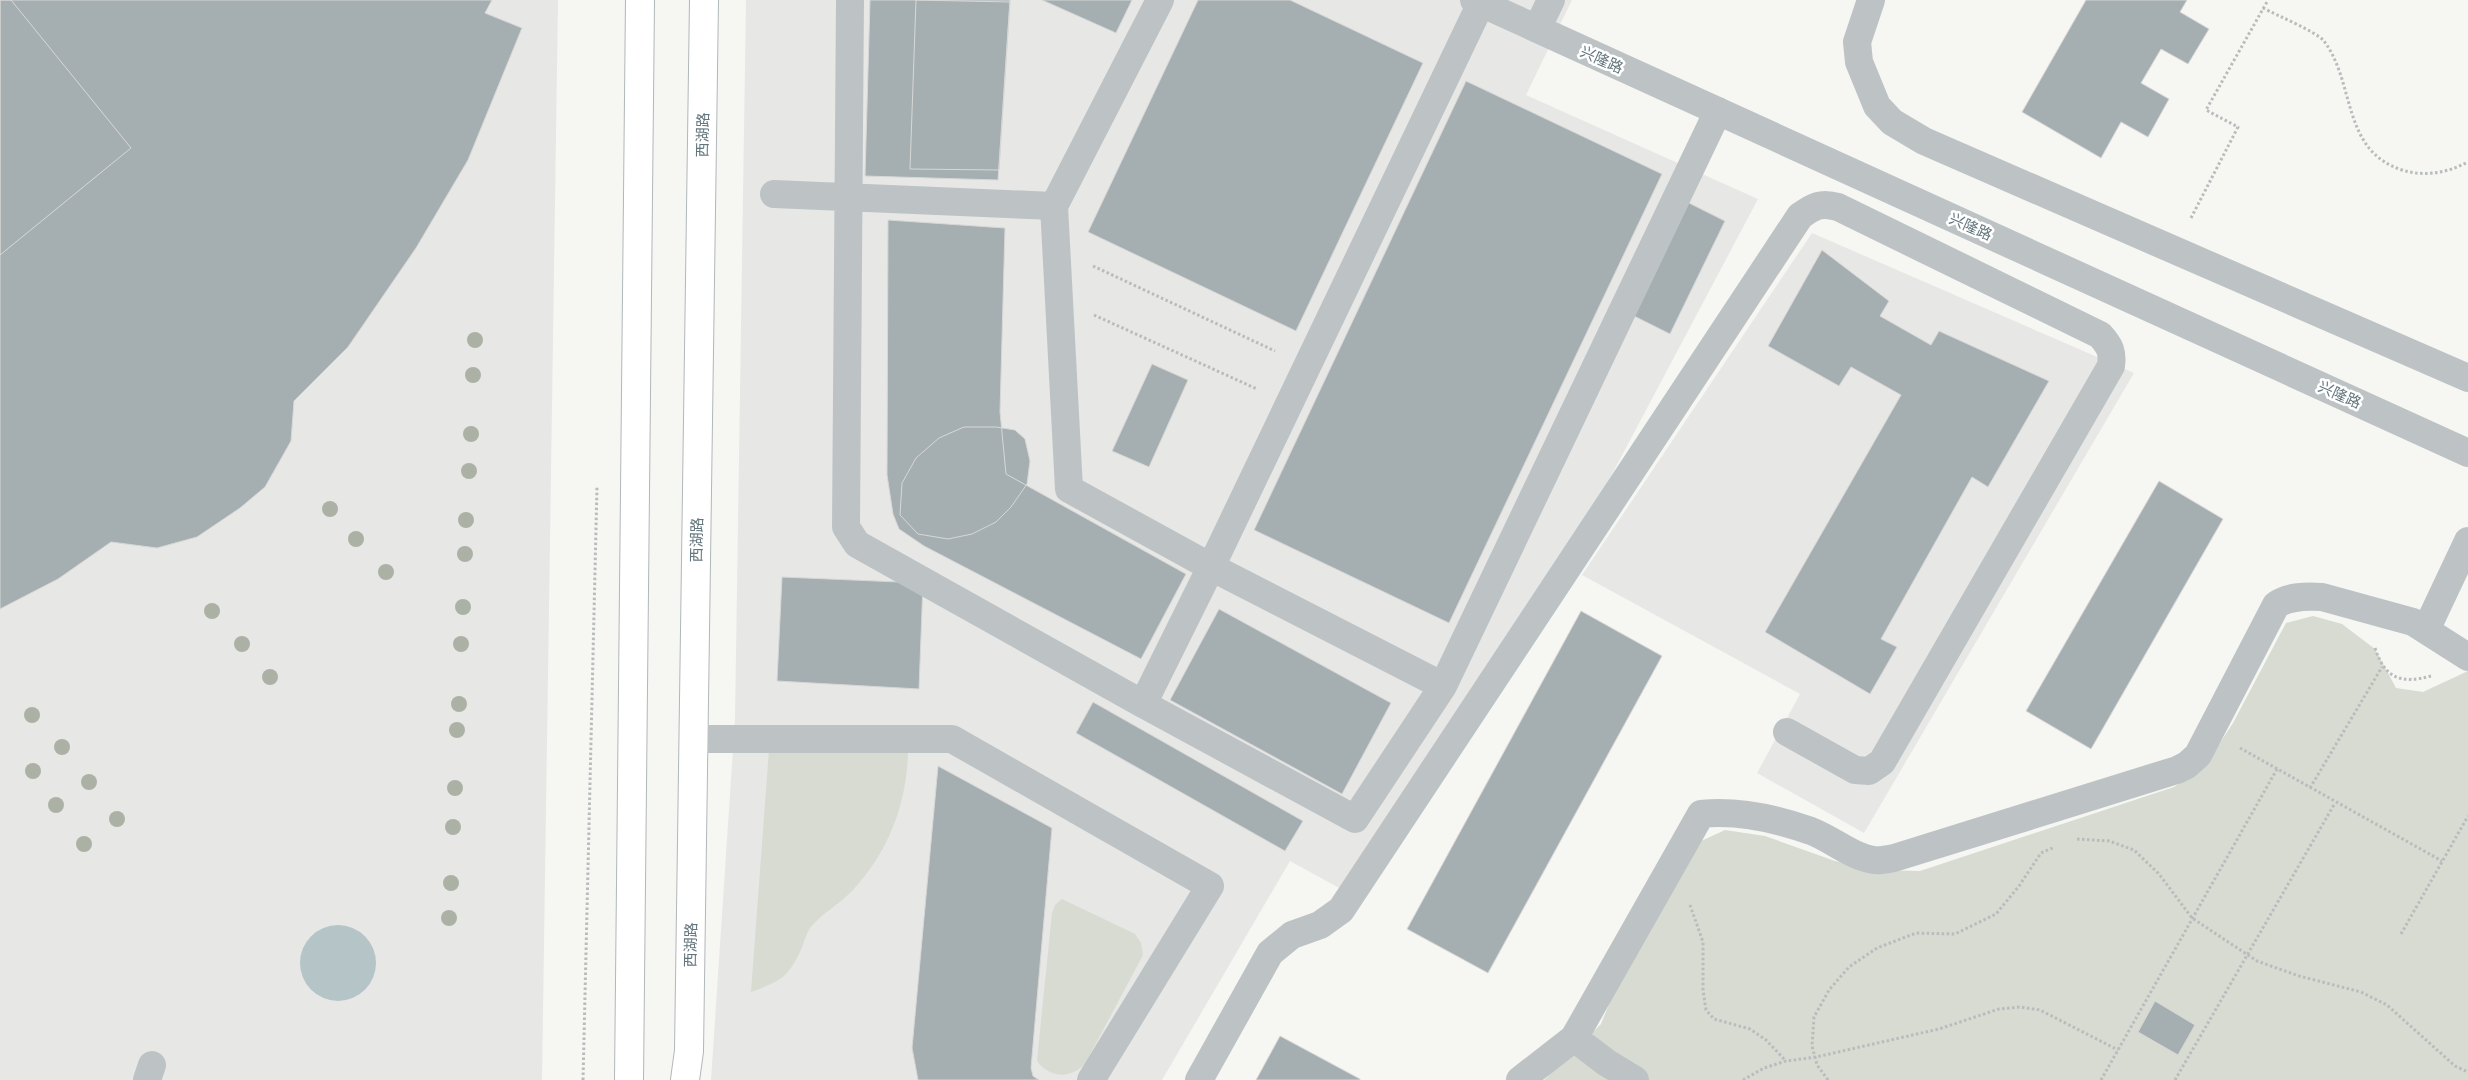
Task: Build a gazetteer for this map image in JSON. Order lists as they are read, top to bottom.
{
  "streets": {
    "main road": ["西湖路"],
    "street": ["兴隆路"]
  }
}
